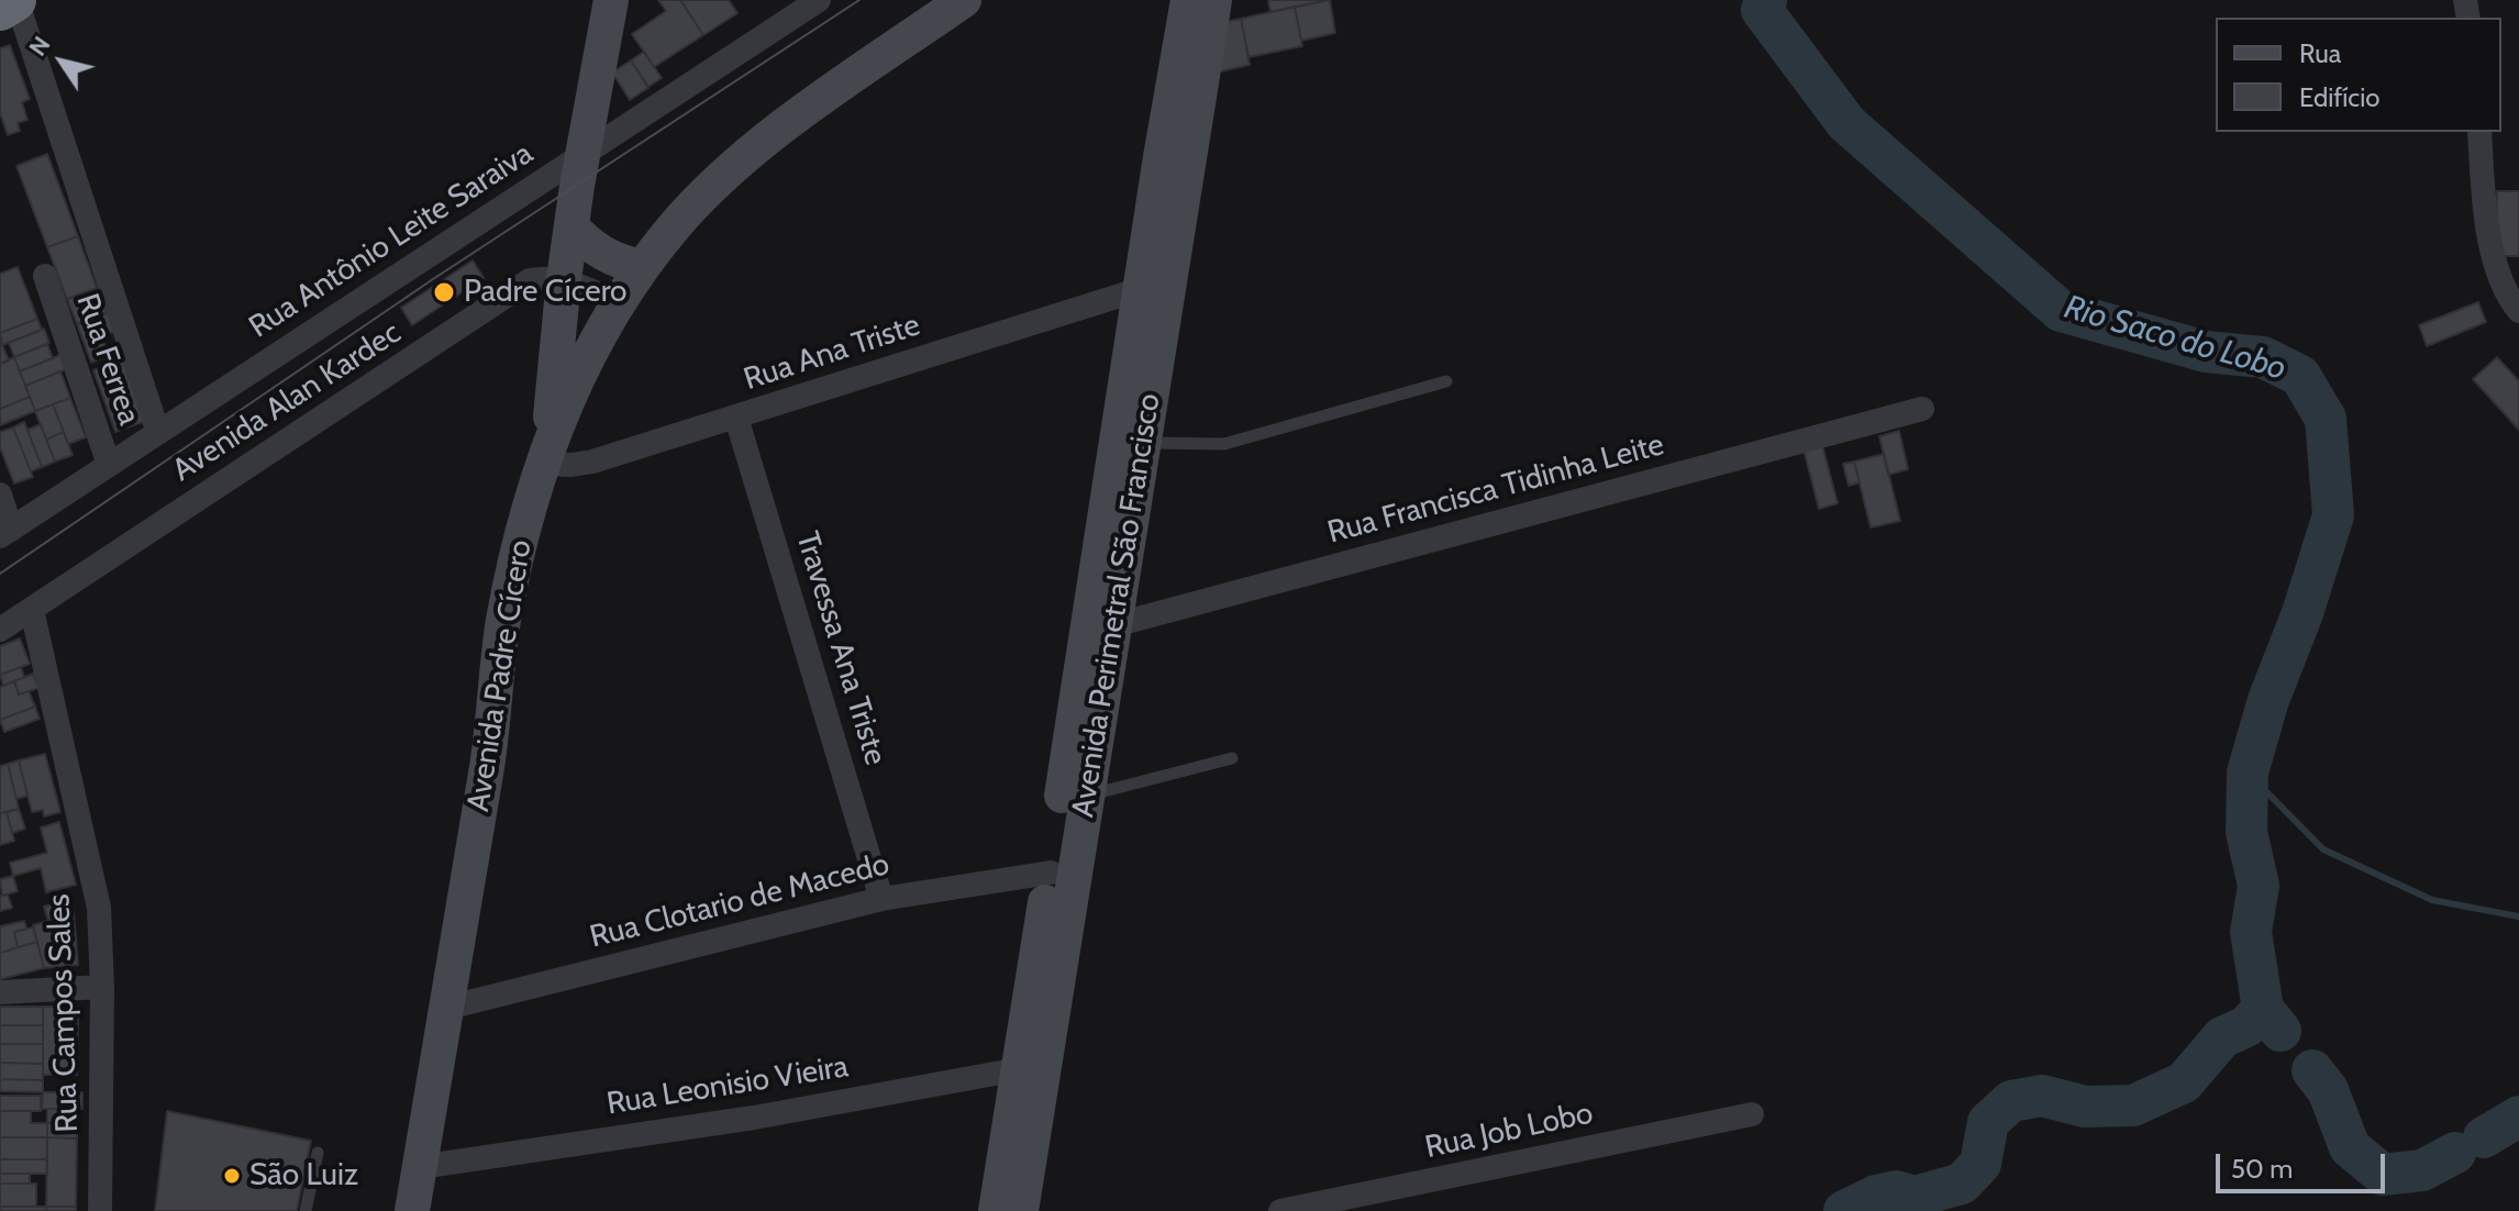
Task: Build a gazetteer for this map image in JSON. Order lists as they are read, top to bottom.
{
  "streets": {
    "main road": ["Avenida Perimetral São Francisco", "Avenida Padre Cícero"],
    "street": [
      "Rua Antônio Leite Saraiva",
      "Rua Ana Triste",
      "Rua Ferrea",
      "Avenida Alan Kardec",
      "Rua Francisca Tidinha Leite",
      "Travessa Ana Triste",
      "Rua Clotario de Macedo",
      "Rua Campos Sales",
      "Rua Leonisio Vieira",
      "Rua Job Lobo"
    ]
  },
  "crossings": [
    ["Rua Antônio Leite Saraiva", "Rua Ferrea"],
    ["Rua Ana Triste", "Avenida Perimetral São Francisco"],
    ["Rua Ana Triste", "Travessa Ana Triste"],
    ["Rua Ana Triste", "Avenida Padre Cícero"],
    ["Avenida Alan Kardec", "Rua Campos Sales"],
    ["Rua Francisca Tidinha Leite", "Avenida Perimetral São Francisco"],
    ["Avenida Perimetral São Francisco", "Rua Clotario de Macedo"],
    ["Avenida Perimetral São Francisco", "Rua Leonisio Vieira"],
    ["Travessa Ana Triste", "Rua Clotario de Macedo"],
    ["Avenida Padre Cícero", "Rua Clotario de Macedo"],
    ["Avenida Padre Cícero", "Rua Leonisio Vieira"]
  ],
  "water": ["Rio Saco do Lobo"],
  "places": ["Padre Cícero", "São Luiz"],
  "legend": ["Rua", "Edifício"],
  "scale_bar": "50 m",
  "north": "top left"
}
